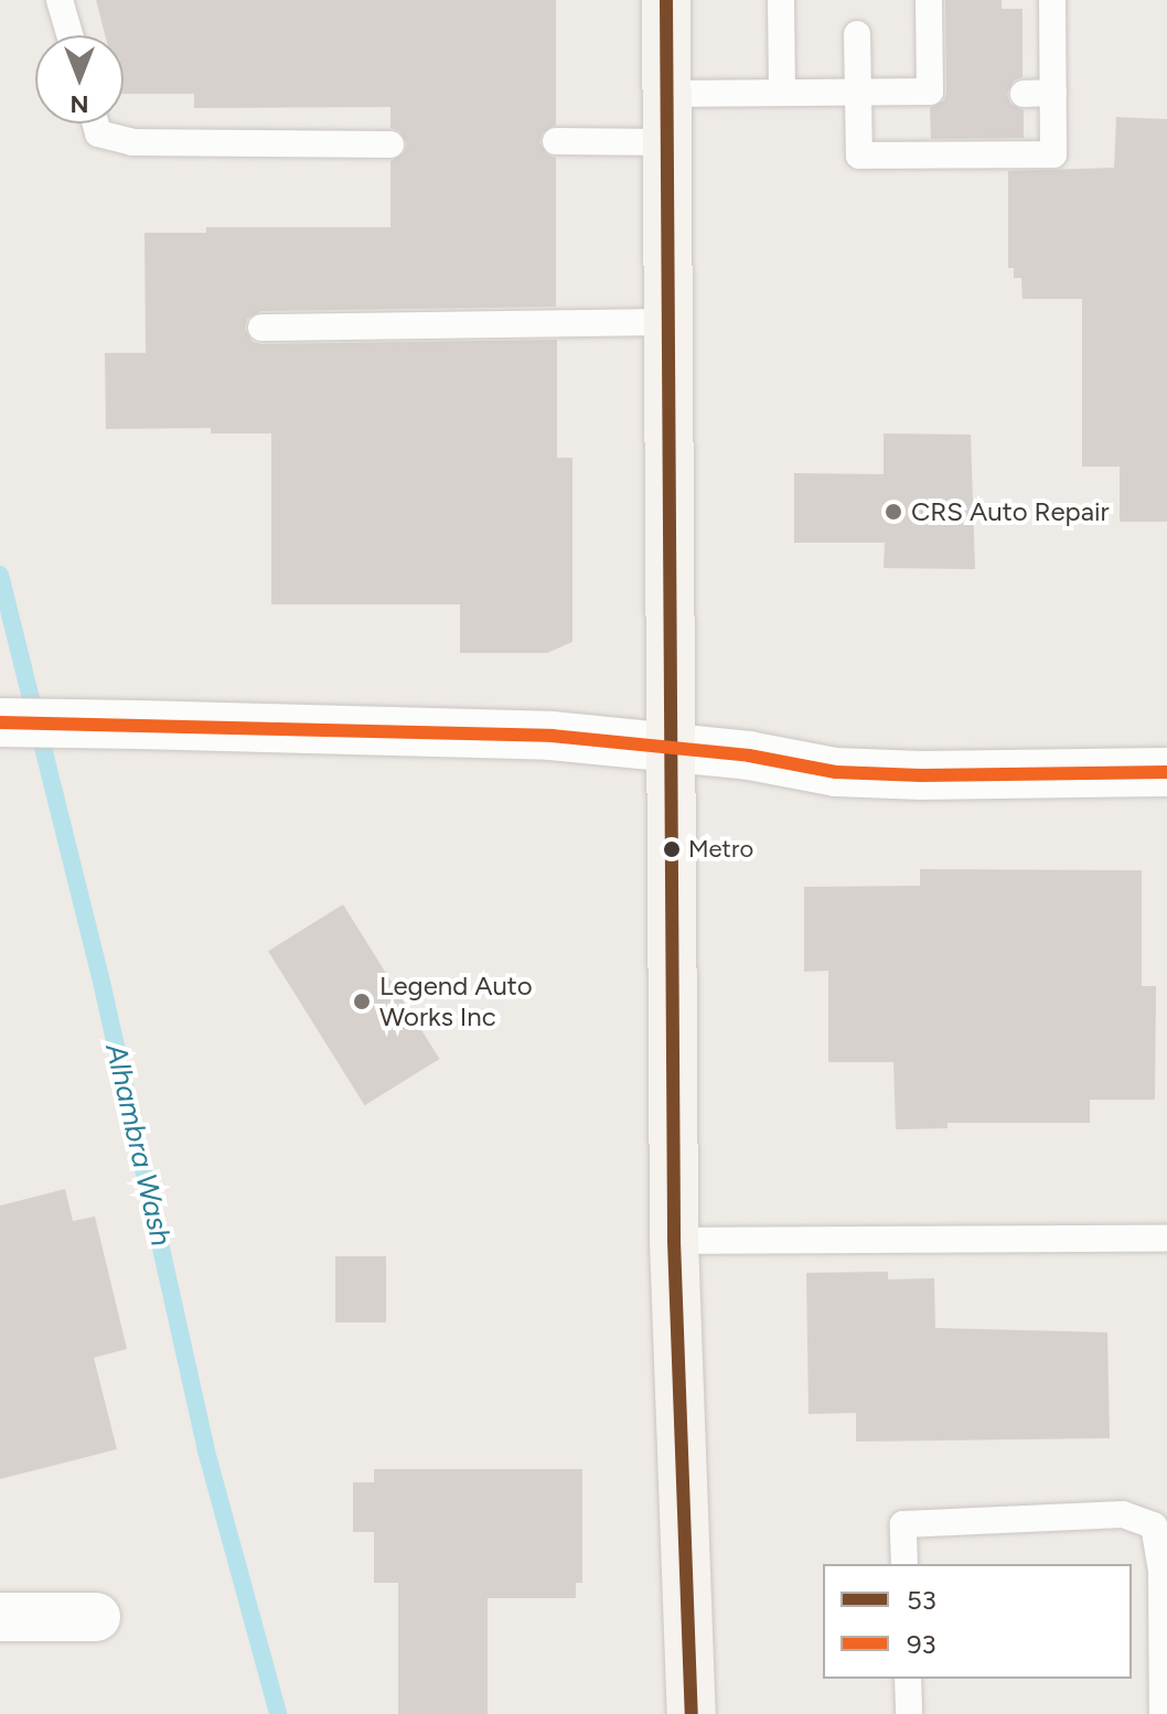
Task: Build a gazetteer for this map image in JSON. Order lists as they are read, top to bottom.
{
  "water": ["Alhambra Wash"],
  "places": ["CRS Auto Repair", "Metro", "Legend Auto Works Inc"],
  "lines": ["transit line 53", "transit line 93"],
  "legend": ["53", "93"],
  "north": "bottom"
}
